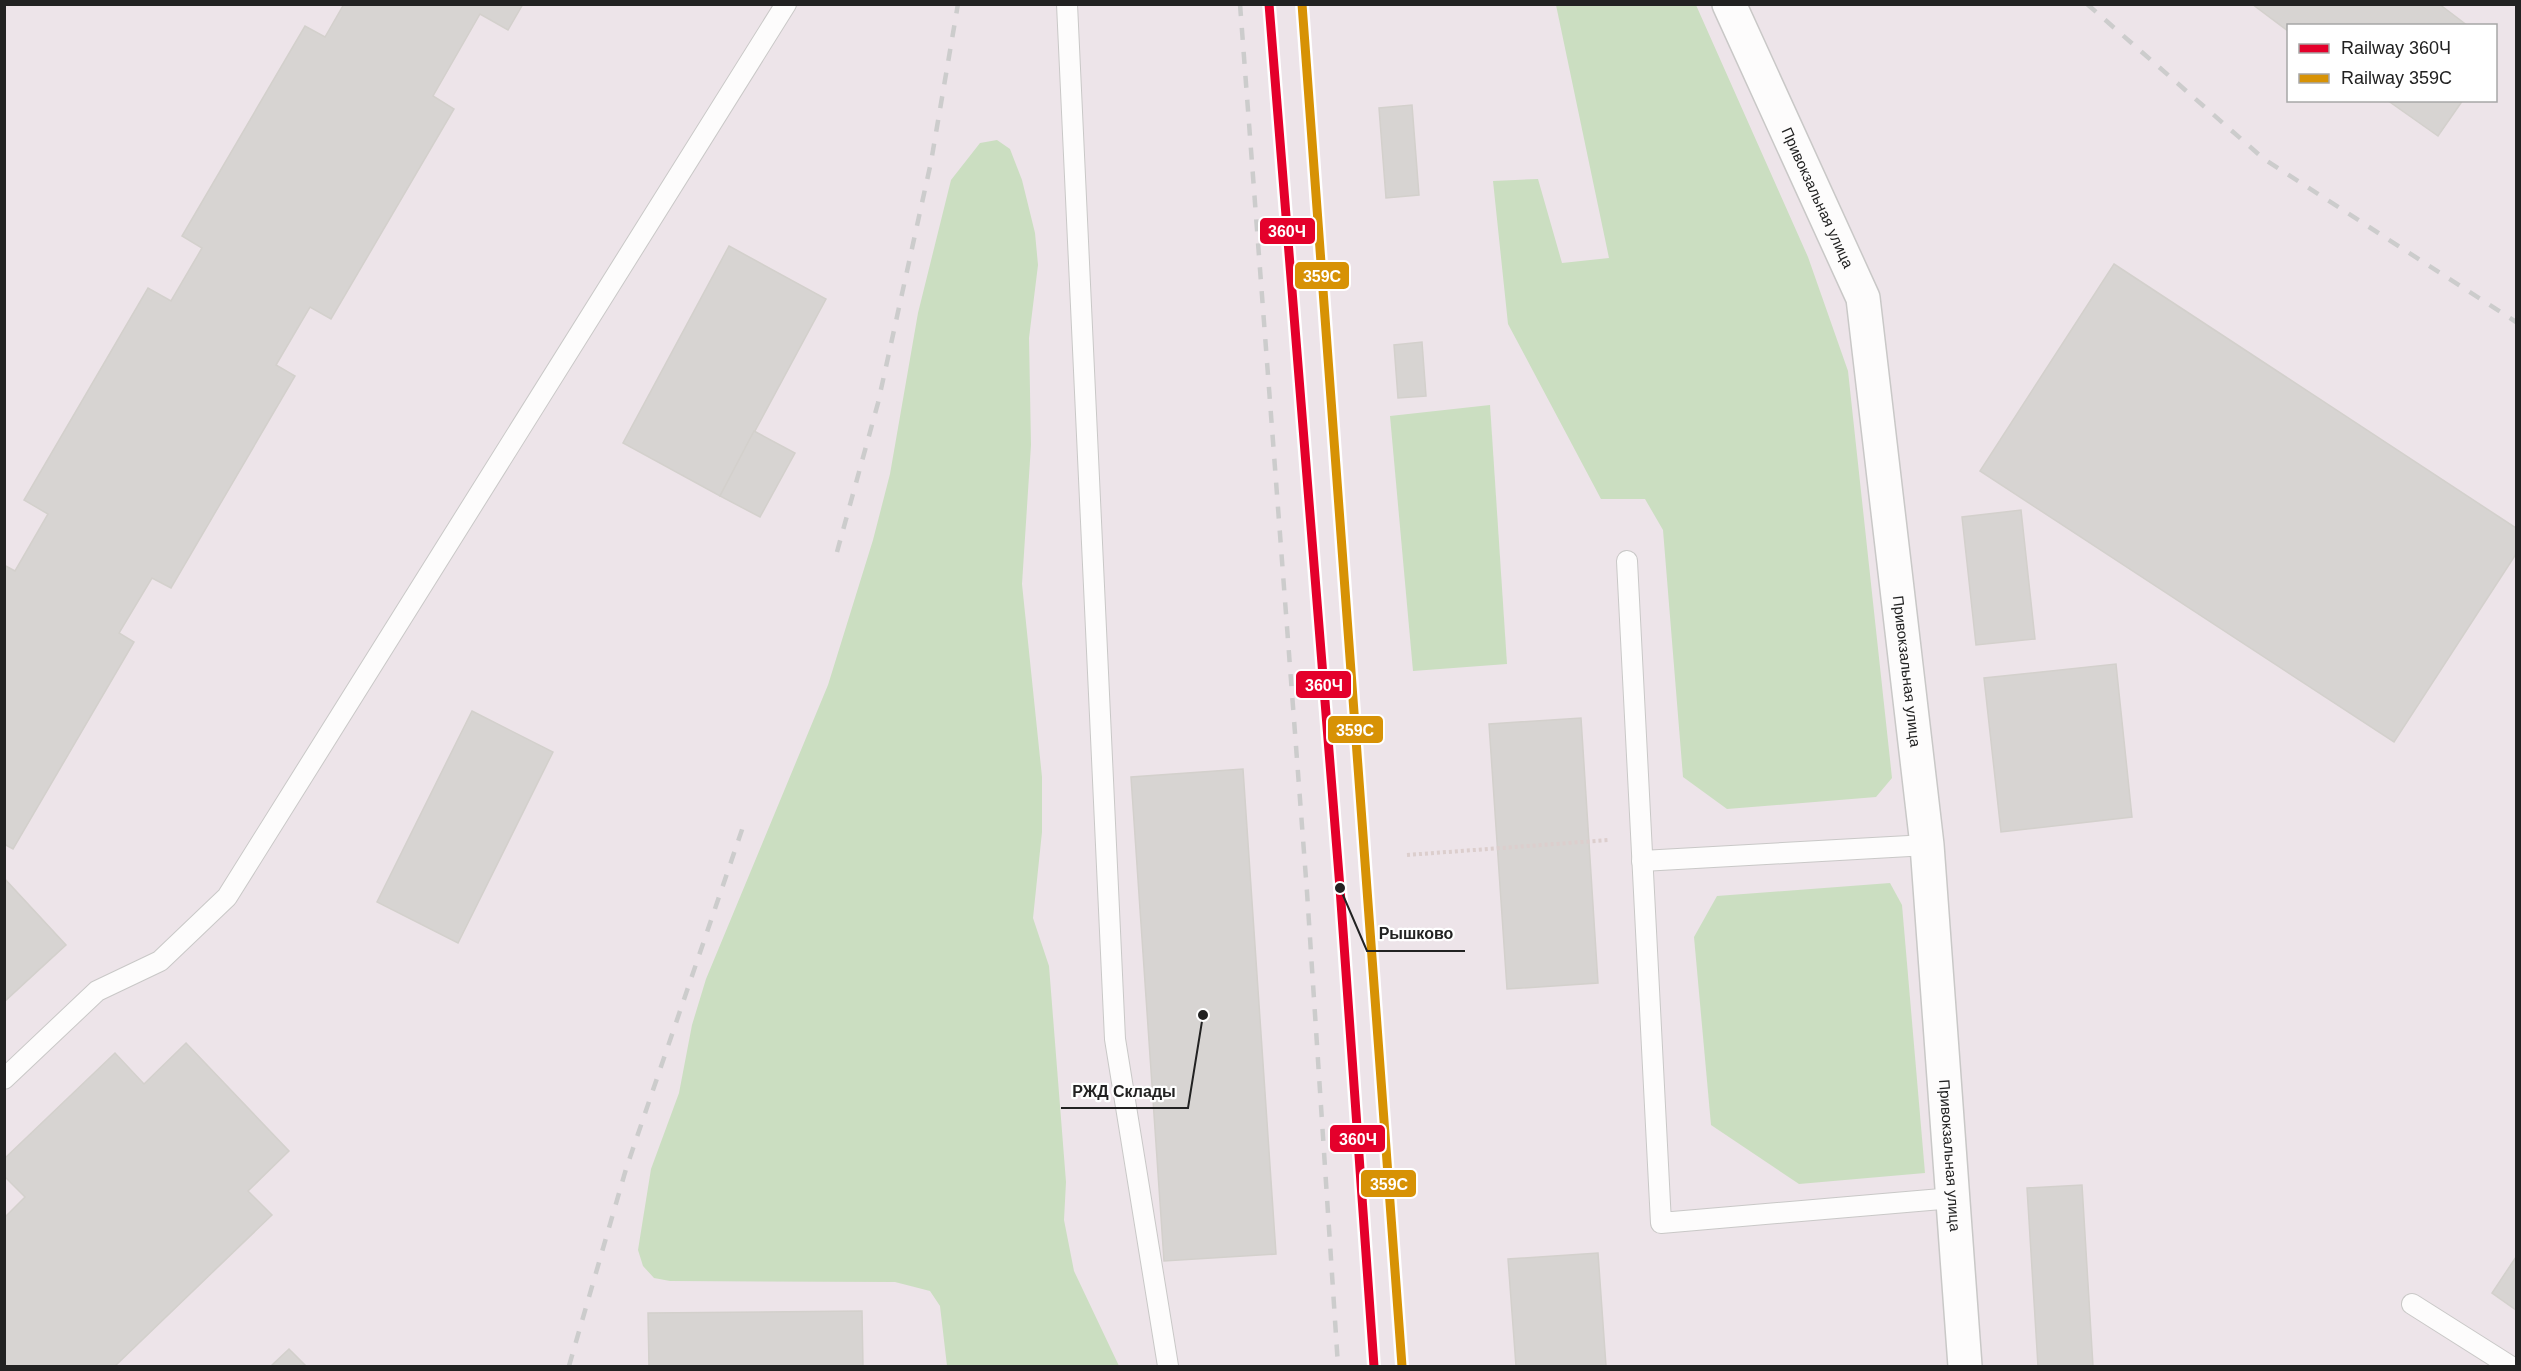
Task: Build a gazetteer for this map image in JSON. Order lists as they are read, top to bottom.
{
  "streets": {
    "street": ["Привокзальная улица"]
  },
  "places": ["Рышково", "РЖД Склады"],
  "lines": ["rail line 360Ч", "rail line 359С"],
  "legend": ["Railway 360Ч", "Railway 359С"]
}
